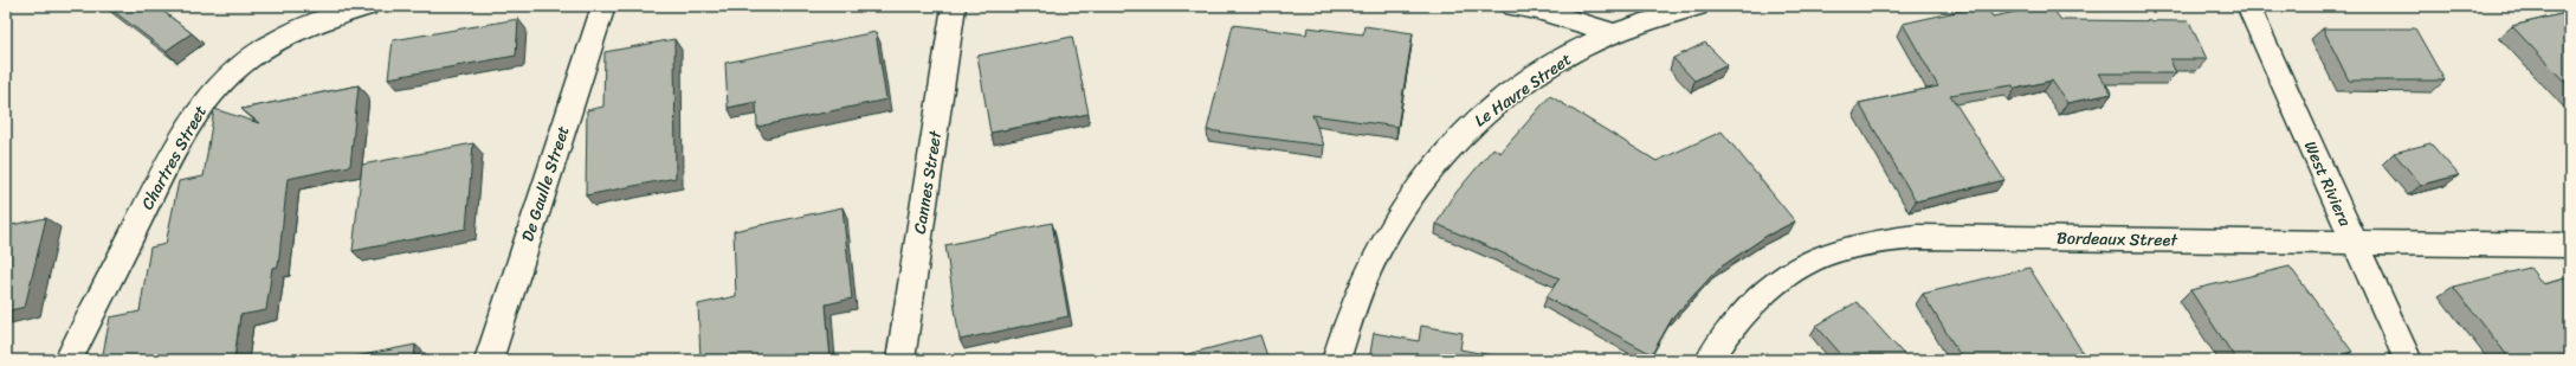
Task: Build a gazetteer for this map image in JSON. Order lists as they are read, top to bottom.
{
  "streets": {
    "street": [
      "Le Havre Street",
      "Chartres Street",
      "Cannes Street",
      "De Gaulle Street",
      "West Riviera",
      "Bordeaux Street"
    ]
  },
  "crossings": [
    ["West Riviera", "Bordeaux Street"]
  ]
}
